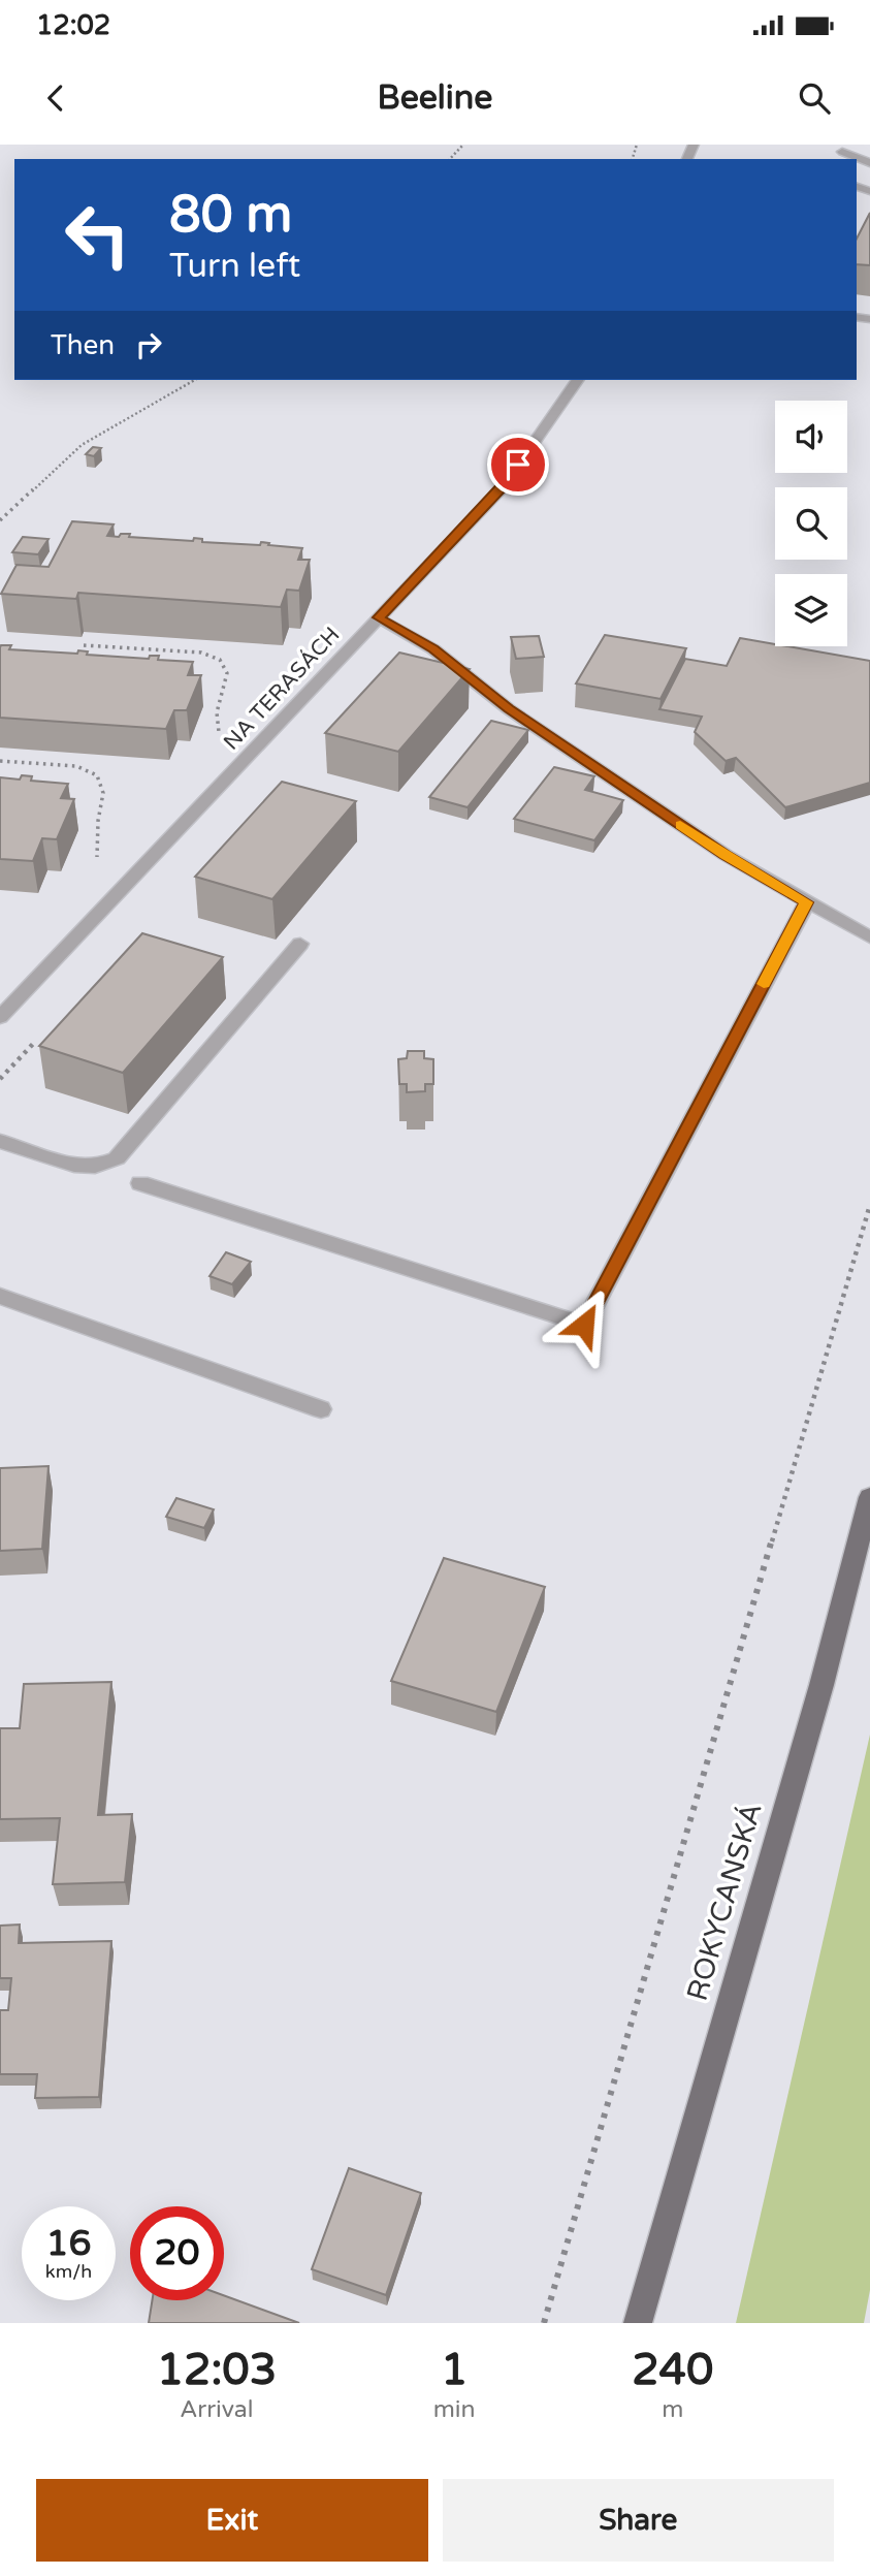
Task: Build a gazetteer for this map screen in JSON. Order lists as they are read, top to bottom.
{
  "streets": {
    "main road": ["ROKYCANSKÁ"],
    "street": ["NA TERASÁCH"]
  },
  "page": {
    "status": "12:02",
    "header": "Beeline",
    "turn": ["80 m", "Turn left"],
    "then": "Then",
    "speed": "16 km/h",
    "limit": "20",
    "eta": [
      "12:03",
      "Arrival",
      "1",
      "min",
      "240",
      "m"
    ],
    "buttons": ["Exit", "Share"]
  }
}
